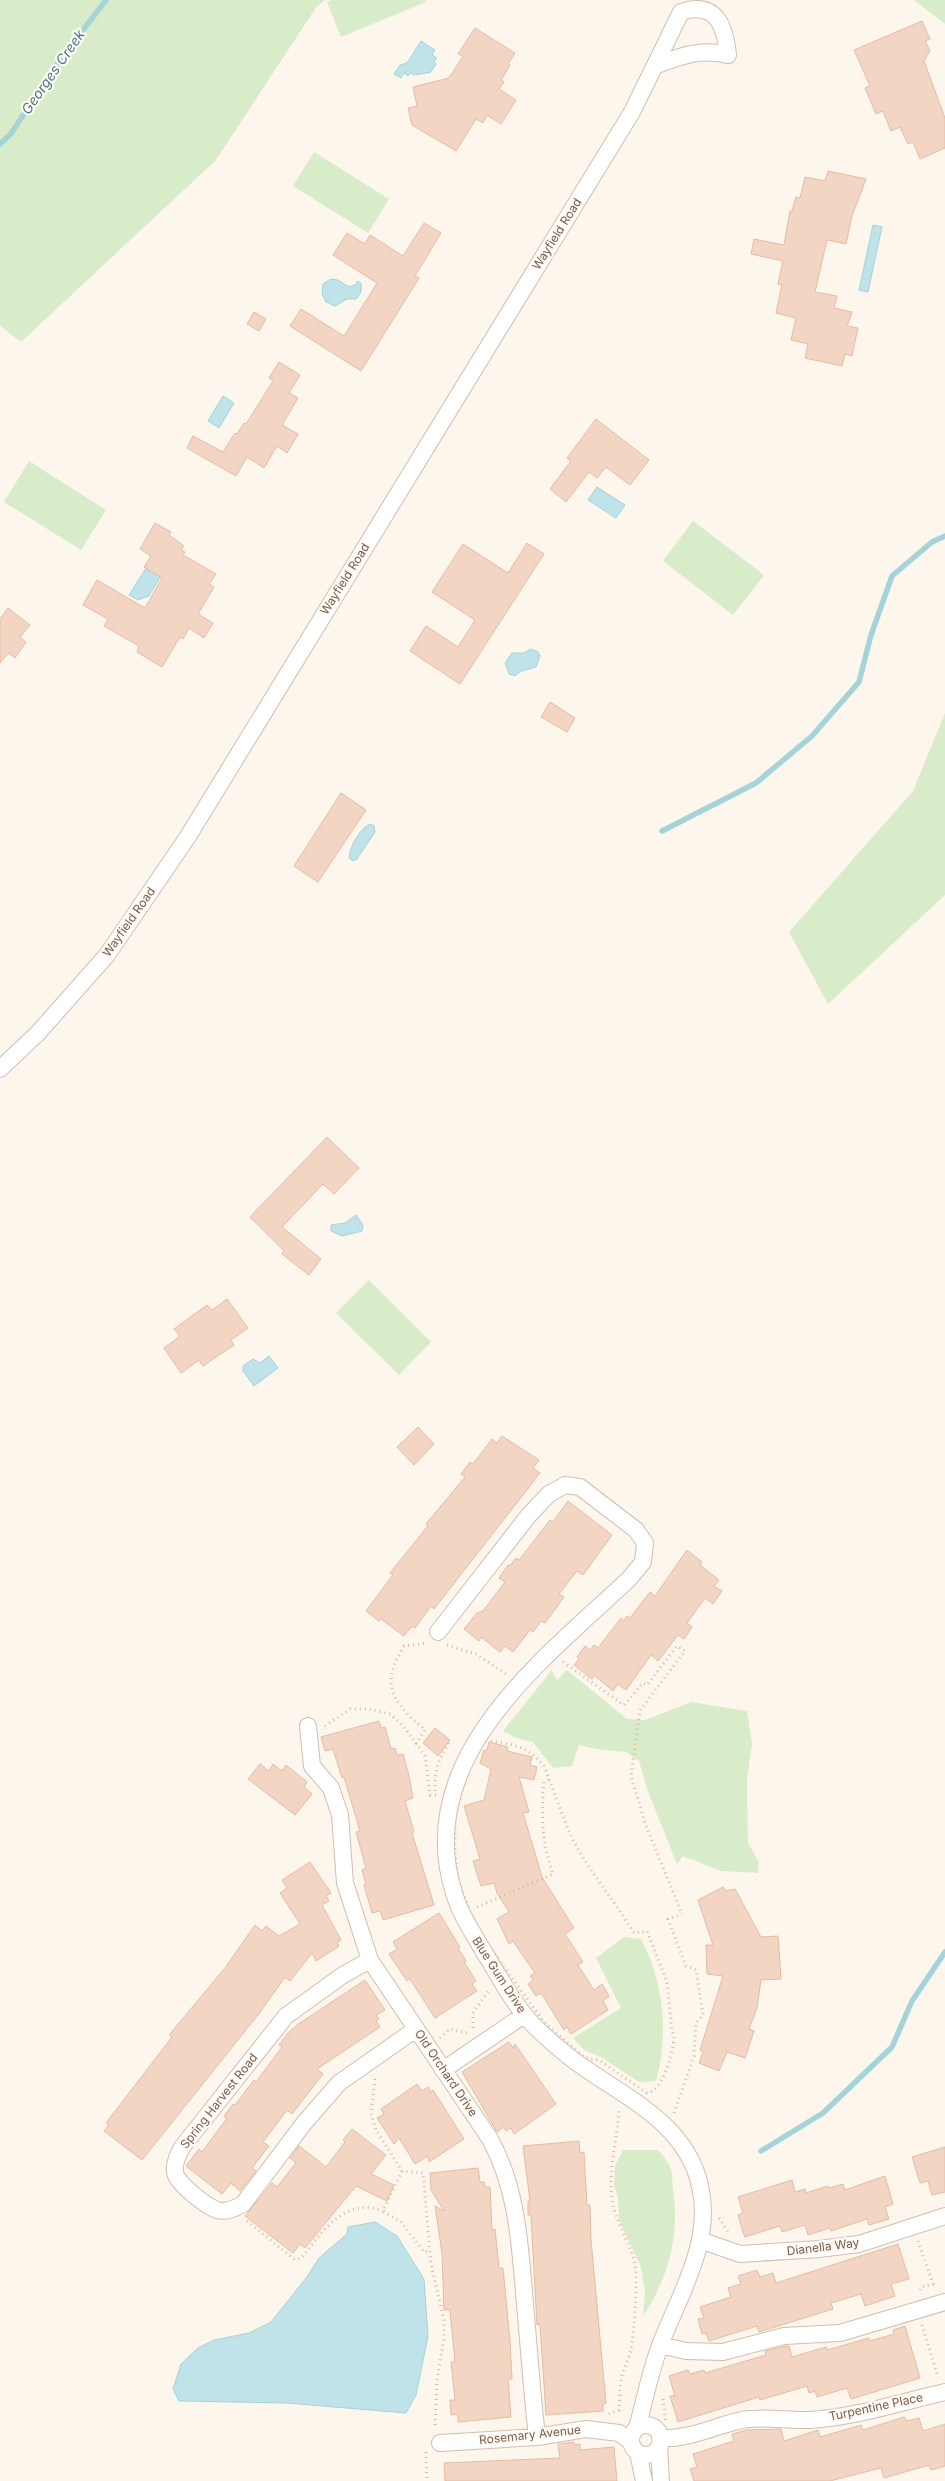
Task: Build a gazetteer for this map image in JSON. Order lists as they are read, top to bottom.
{
  "streets": {
    "street": [
      "Wayfield Road",
      "Blue Gum Drive",
      "Old Orchard Drive",
      "Spring Harvest Road",
      "Dianella Way",
      "Turpentine Place",
      "Rosemary Avenue"
    ]
  },
  "crossings": [
    ["Blue Gum Drive", "Dianella Way"],
    ["Blue Gum Drive", "Turpentine Place"],
    ["Blue Gum Drive", "Rosemary Avenue"],
    ["Old Orchard Drive", "Spring Harvest Road"],
    ["Old Orchard Drive", "Rosemary Avenue"],
    ["Turpentine Place", "Rosemary Avenue"]
  ],
  "water": ["Georges Creek"]
}
